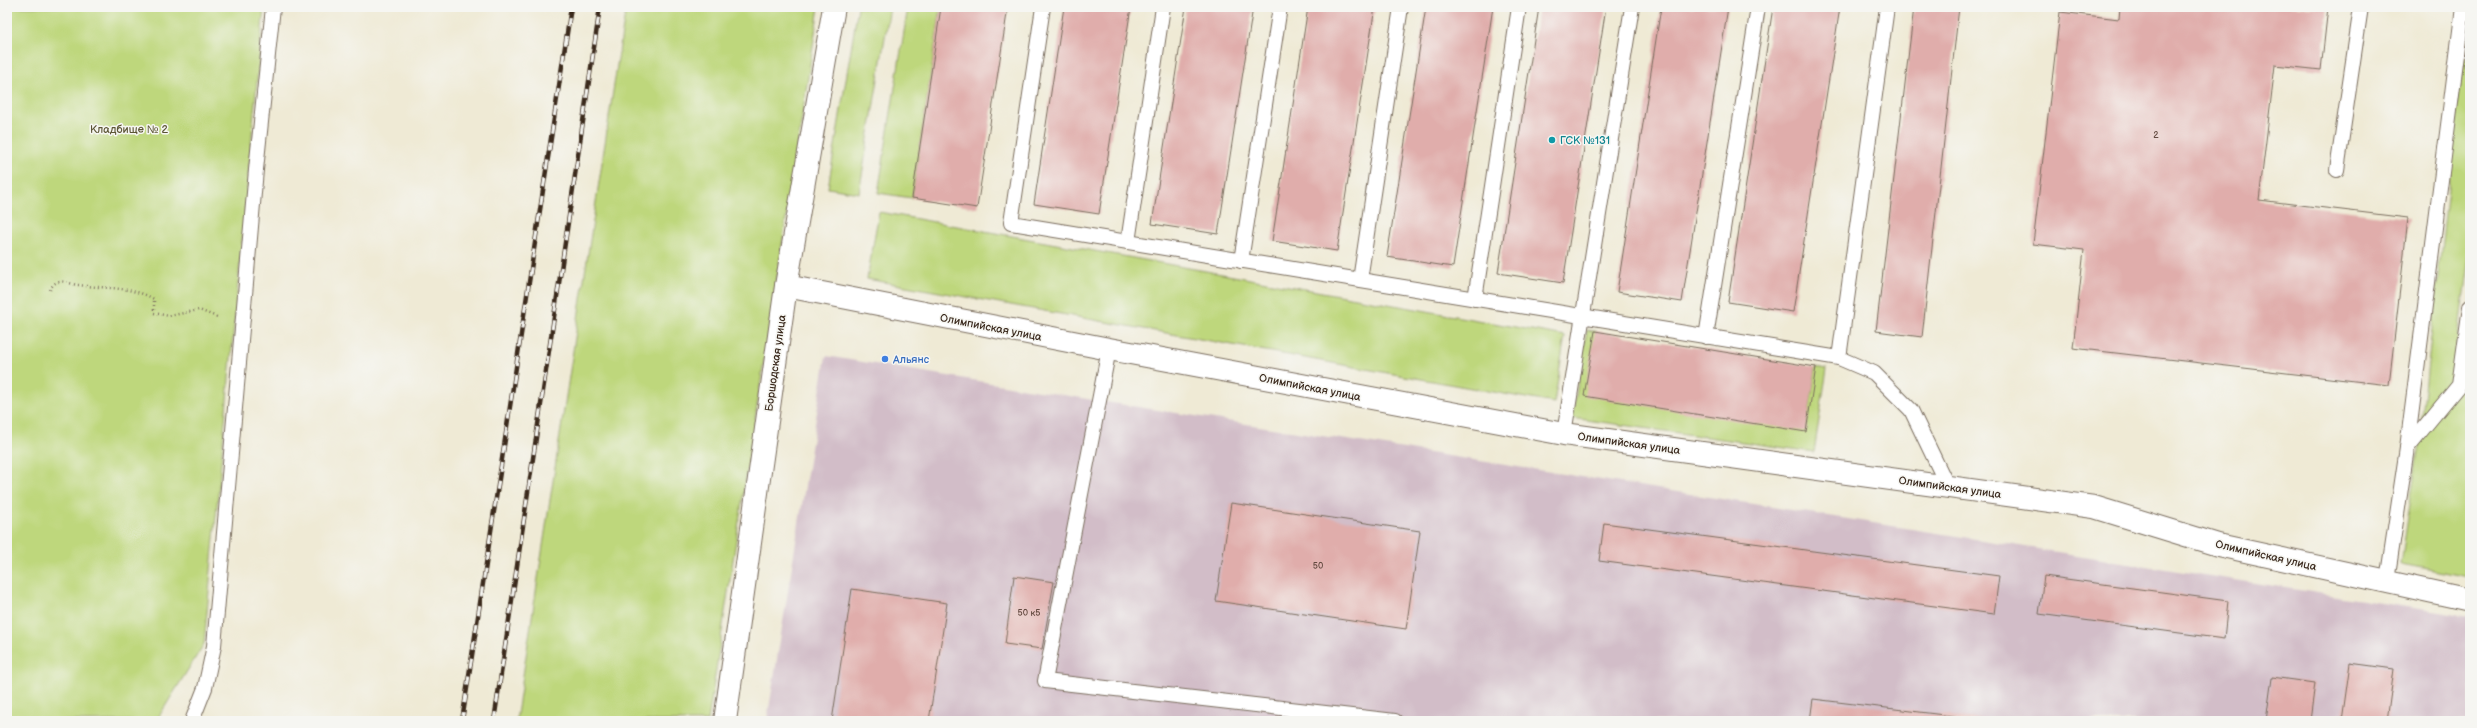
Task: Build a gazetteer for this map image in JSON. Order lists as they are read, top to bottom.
{
  "streets": {
    "street": ["Олимпийская улица", "Боршодская улица"]
  },
  "crossings": [
    ["Олимпийская улица", "Боршодская улица"]
  ],
  "parks": ["Кладбище № 2"],
  "places": ["ГСК №131", "Альянс"],
  "house_numbers": ["2", "50", "50 к5"]
}
